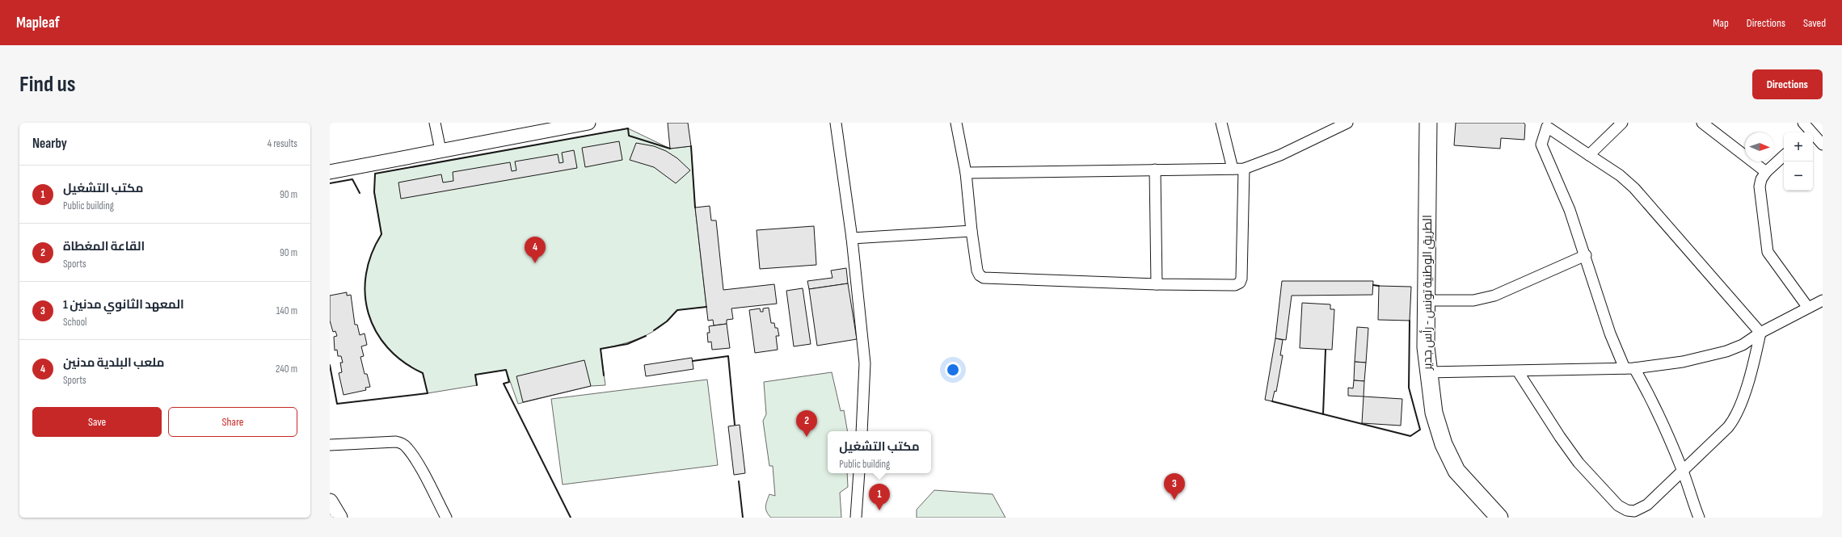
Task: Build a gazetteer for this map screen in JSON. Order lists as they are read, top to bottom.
{
  "streets": {
    "main road": ["الطريق الوطنية تونس - رأس جدير"]
  },
  "north": "right",
  "page": {
    "header": "Mapleaf",
    "nav": ["Map", "Directions", "Saved"],
    "buttons": [
      "Directions",
      ["Save", "Share"]
    ],
    "title": "Find us",
    "heading": ["Nearby", "4 results"],
    "map_buttons": ["+", "−"],
    "list": [
      {
        "mark": "1",
        "name": "مكتب التشغيل",
        "note": "Public building",
        "value": "90 m"
      },
      {
        "mark": "2",
        "name": "القاعة المغطاة",
        "note": "Sports",
        "value": "90 m"
      },
      {
        "mark": "3",
        "name": "المعهد الثانوي مدنين 1",
        "note": "School",
        "value": "140 m"
      },
      {
        "mark": "4",
        "name": "ملعب البلدية مدنين",
        "note": "Sports",
        "value": "240 m"
      }
    ],
    "pins": [
      "4",
      "2",
      "3",
      "1"
    ],
    "popup": ["مكتب التشغيل", "Public building"]
  }
}
